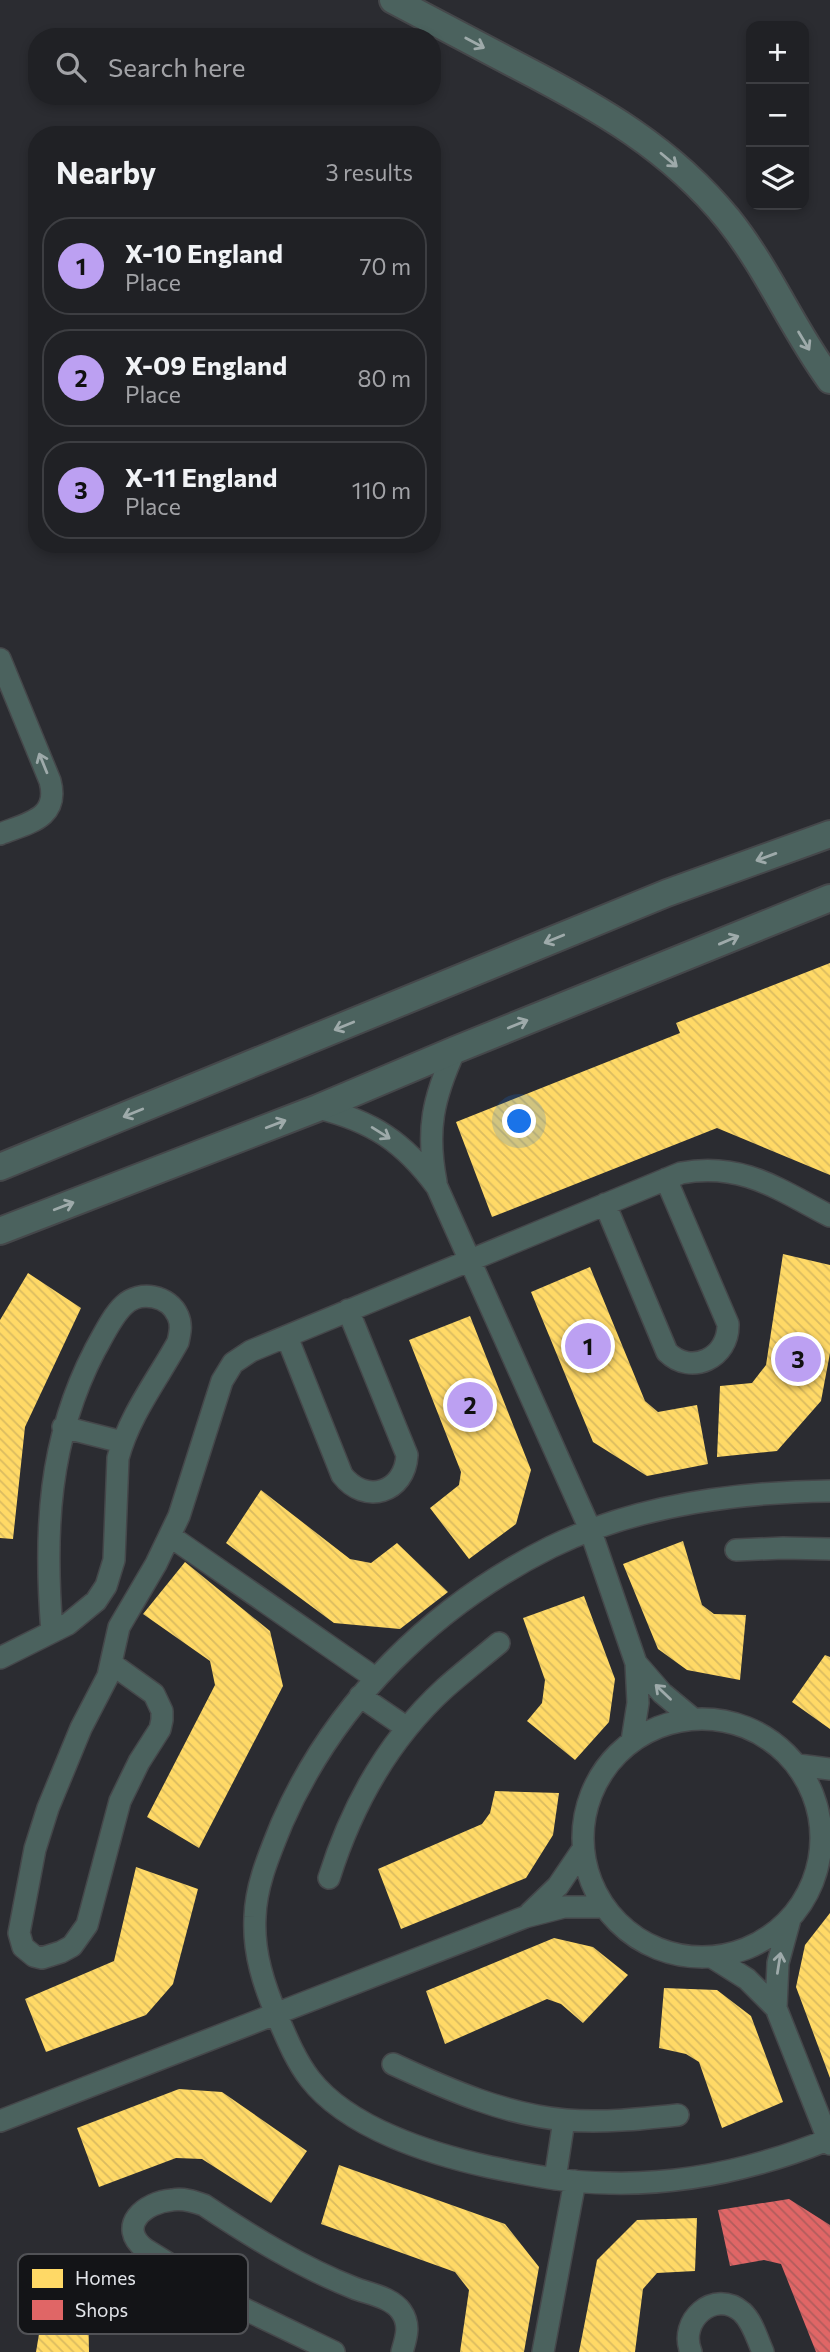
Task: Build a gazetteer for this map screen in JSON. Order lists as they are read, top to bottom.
{
  "legend": ["Homes", "Shops"],
  "page": {
    "map_buttons": ["+", "−"],
    "search": "Search here",
    "heading": ["Nearby", "3 results"],
    "list": [
      {
        "mark": "1",
        "name": "X-10 England",
        "note": "Place",
        "value": "70 m"
      },
      {
        "mark": "2",
        "name": "X-09 England",
        "note": "Place",
        "value": "80 m"
      },
      {
        "mark": "3",
        "name": "X-11 England",
        "note": "Place",
        "value": "110 m"
      }
    ],
    "pins": ["1", "3", "2"]
  }
}
